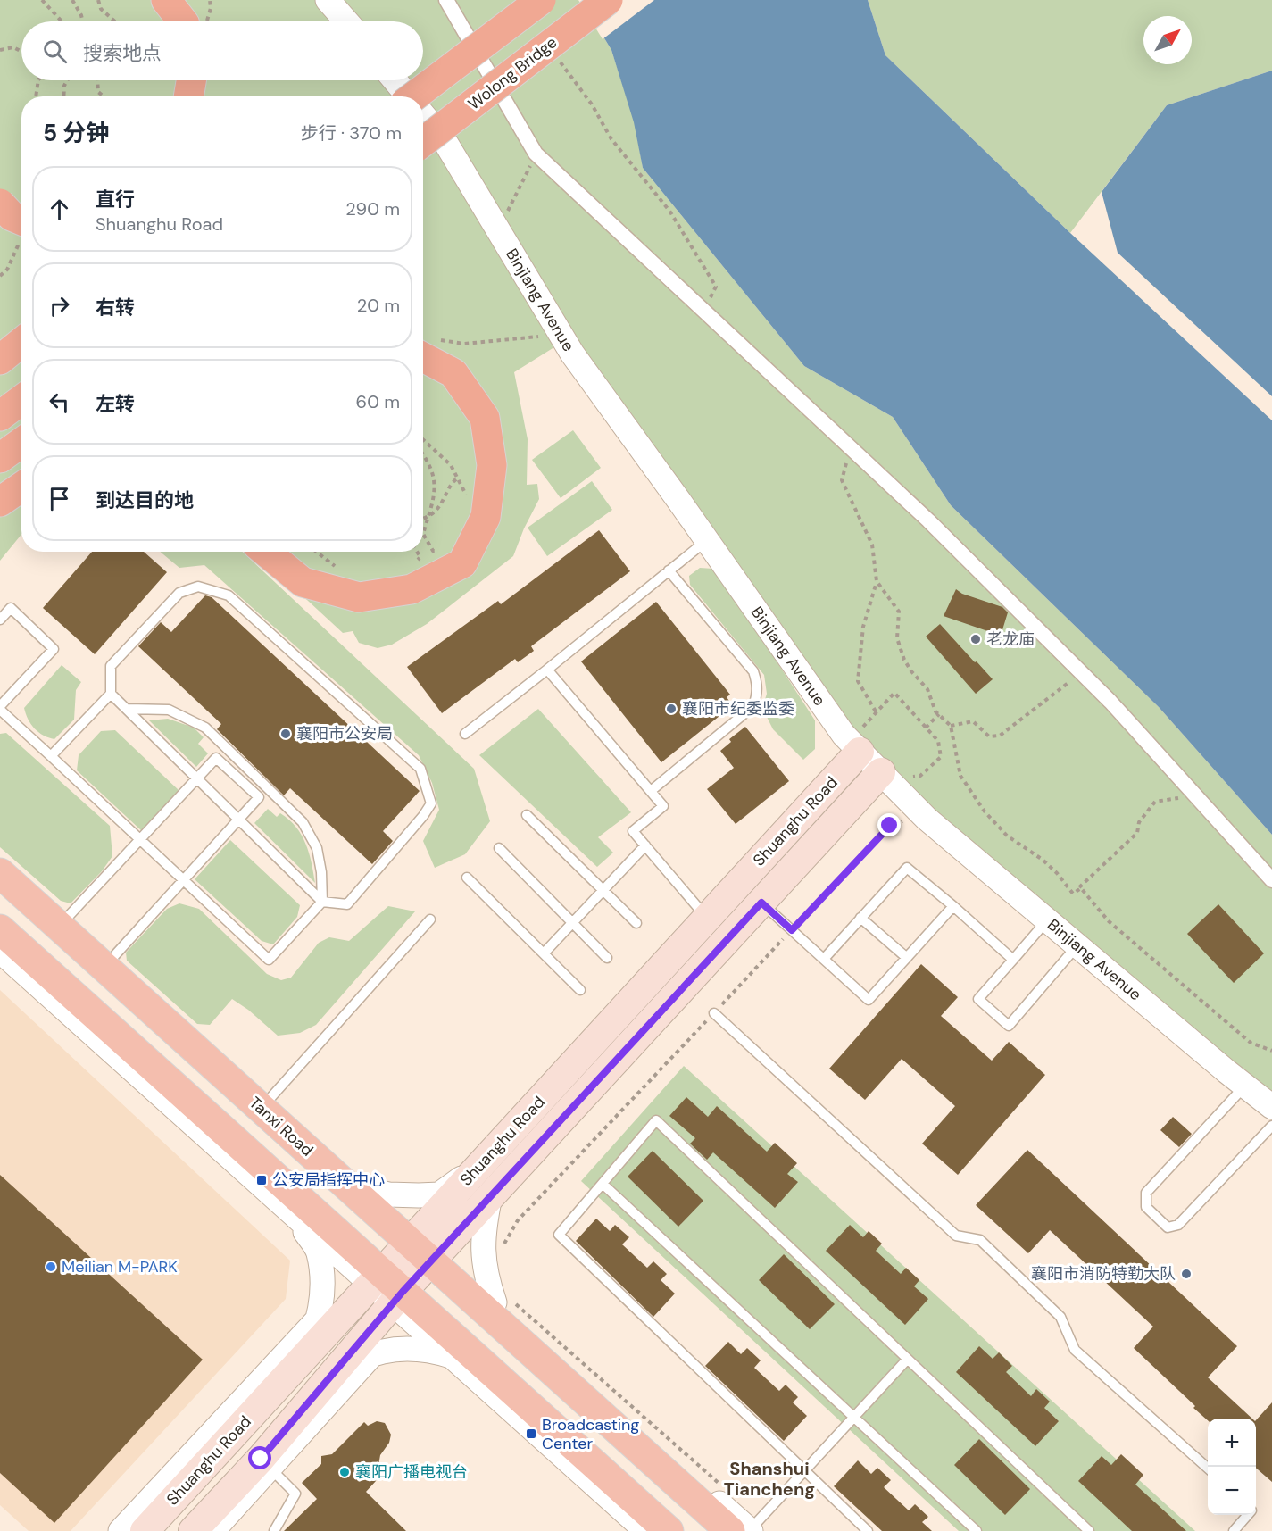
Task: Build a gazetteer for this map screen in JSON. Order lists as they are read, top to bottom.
{
  "streets": {
    "highway": ["Wolong Bridge"],
    "main road": ["Shuanghu Road", "Tanxi Road"],
    "street": ["Binjiang Avenue"]
  },
  "crossings": [
    ["Binjiang Avenue", "Shuanghu Road"],
    ["Shuanghu Road", "Tanxi Road"]
  ],
  "districts": ["Shanshui Tiancheng"],
  "places": {
    "other": [
      "老龙庙",
      "襄阳市纪委监委",
      "襄阳市公安局",
      "Meilian M-PARK",
      "襄阳市消防特勤大队",
      "襄阳广播电视台"
    ],
    "transit": ["公安局指挥中心", "Broadcasting Center"]
  },
  "north": "top right",
  "page": {
    "search": "搜索地点",
    "heading": ["5 分钟", "步行 · 370 m"],
    "list": [
      ["直行", "Shuanghu Road", "290 m"],
      ["右转", "20 m"],
      ["左转", "60 m"],
      "到达目的地"
    ],
    "map_buttons": ["+", "−"]
  }
}
